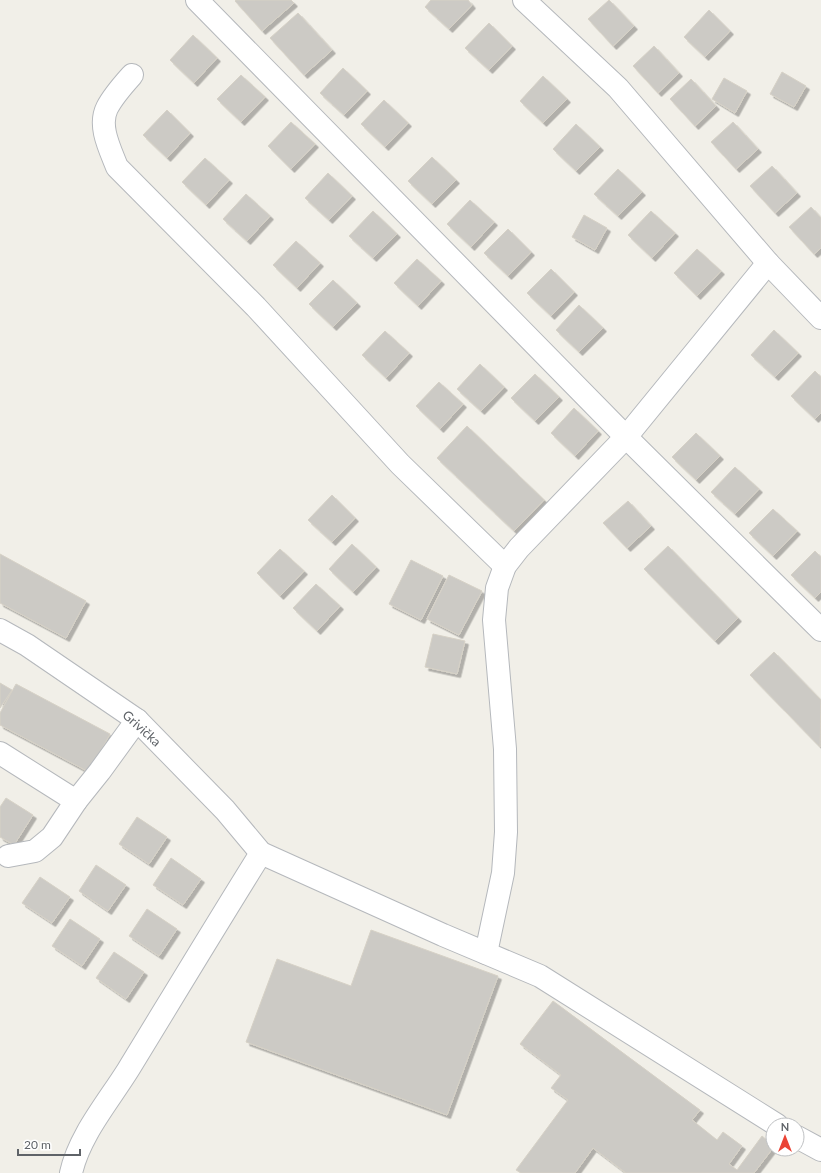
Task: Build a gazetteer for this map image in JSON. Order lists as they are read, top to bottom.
{
  "streets": {
    "street": ["Grivička"]
  },
  "scale_bar": "20 m",
  "north": "top"
}
